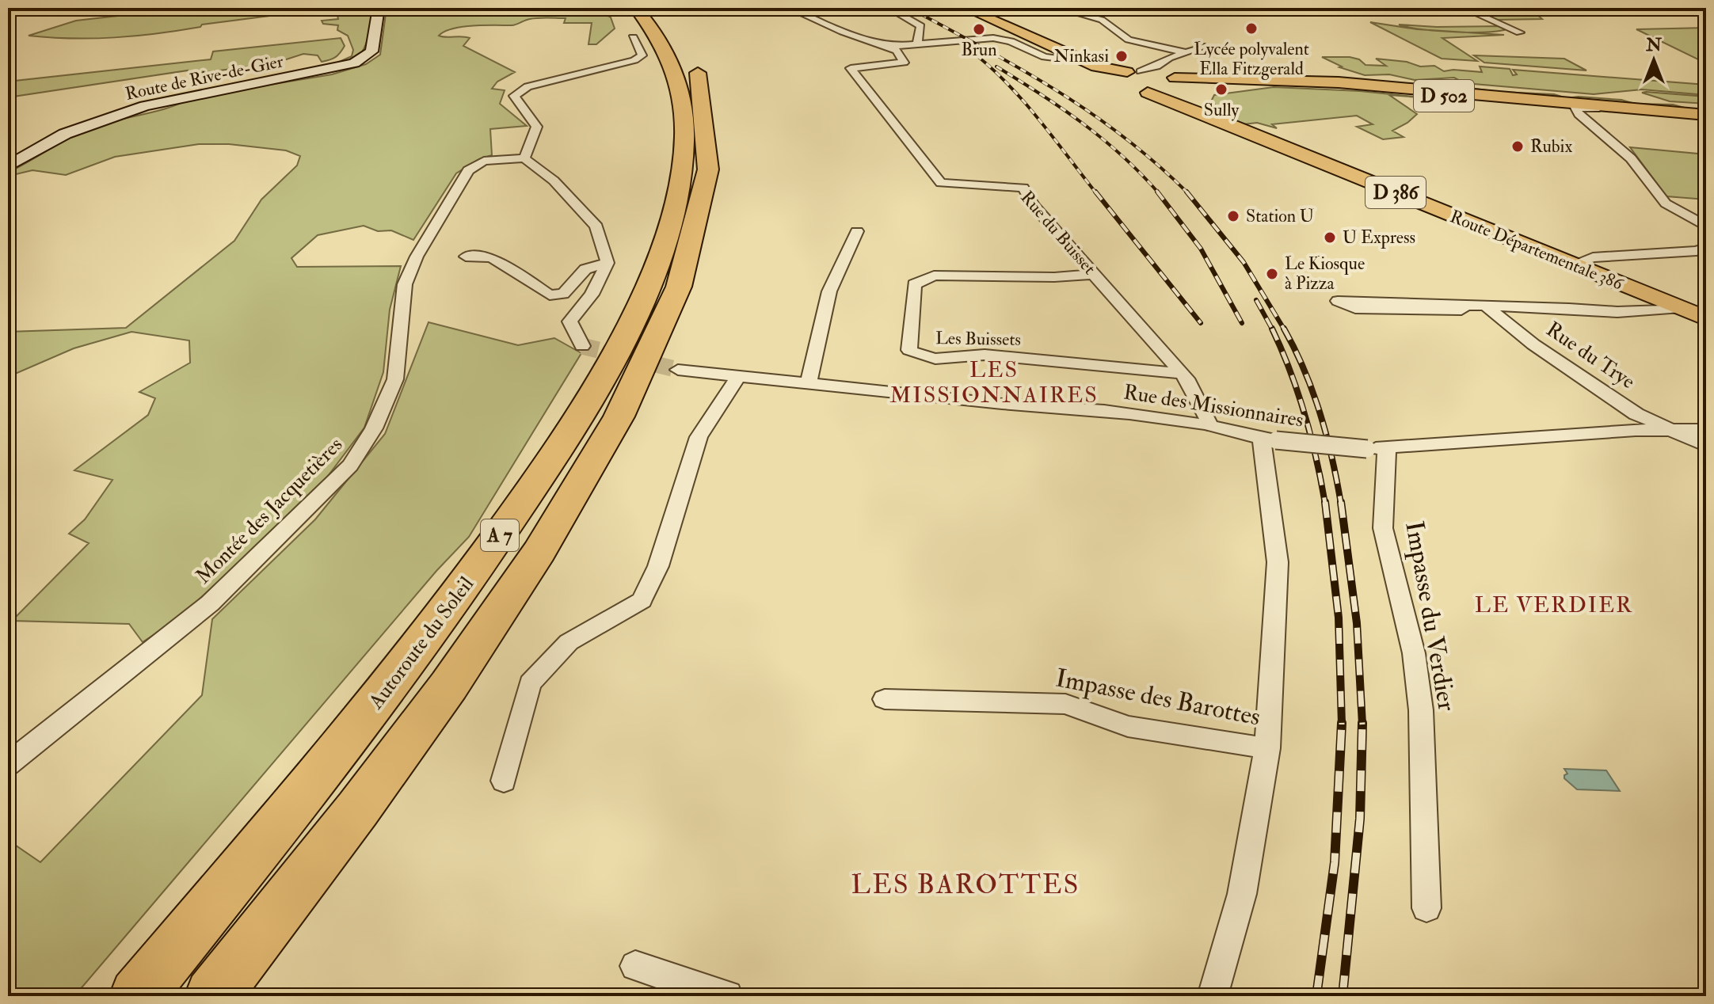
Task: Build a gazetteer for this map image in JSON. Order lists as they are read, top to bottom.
{
  "streets": {
    "highway": ["A 7", "Autoroute du Soleil"],
    "main road": [
      "Route de Rive-de-Gier",
      "D 502",
      "D 386",
      "Route Départementale 386"
    ],
    "street": [
      "Rue du Buisset",
      "Les Buissets",
      "Rue du Trye",
      "Rue des Missionnaires",
      "Montée des Jacquetières",
      "Impasse du Verdier",
      "Impasse des Barottes"
    ]
  },
  "crossings": [
    ["D 502", "Route Départementale 386"],
    ["Rue du Buisset", "Les Buissets"],
    ["Rue du Buisset", "Rue des Missionnaires"],
    ["Rue du Trye", "Rue des Missionnaires"],
    ["Rue des Missionnaires", "Impasse du Verdier"]
  ],
  "districts": ["LES MISSIONNAIRES", "LE VERDIER", "LES BAROTTES"],
  "places": [
    "Lycée polyvalent Ella Fitzgerald",
    "Brun",
    "Ninkasi",
    "Sully",
    "Rubix",
    "Station U",
    "U Express",
    "Le Kiosque à Pizza"
  ],
  "north": "top"
}
